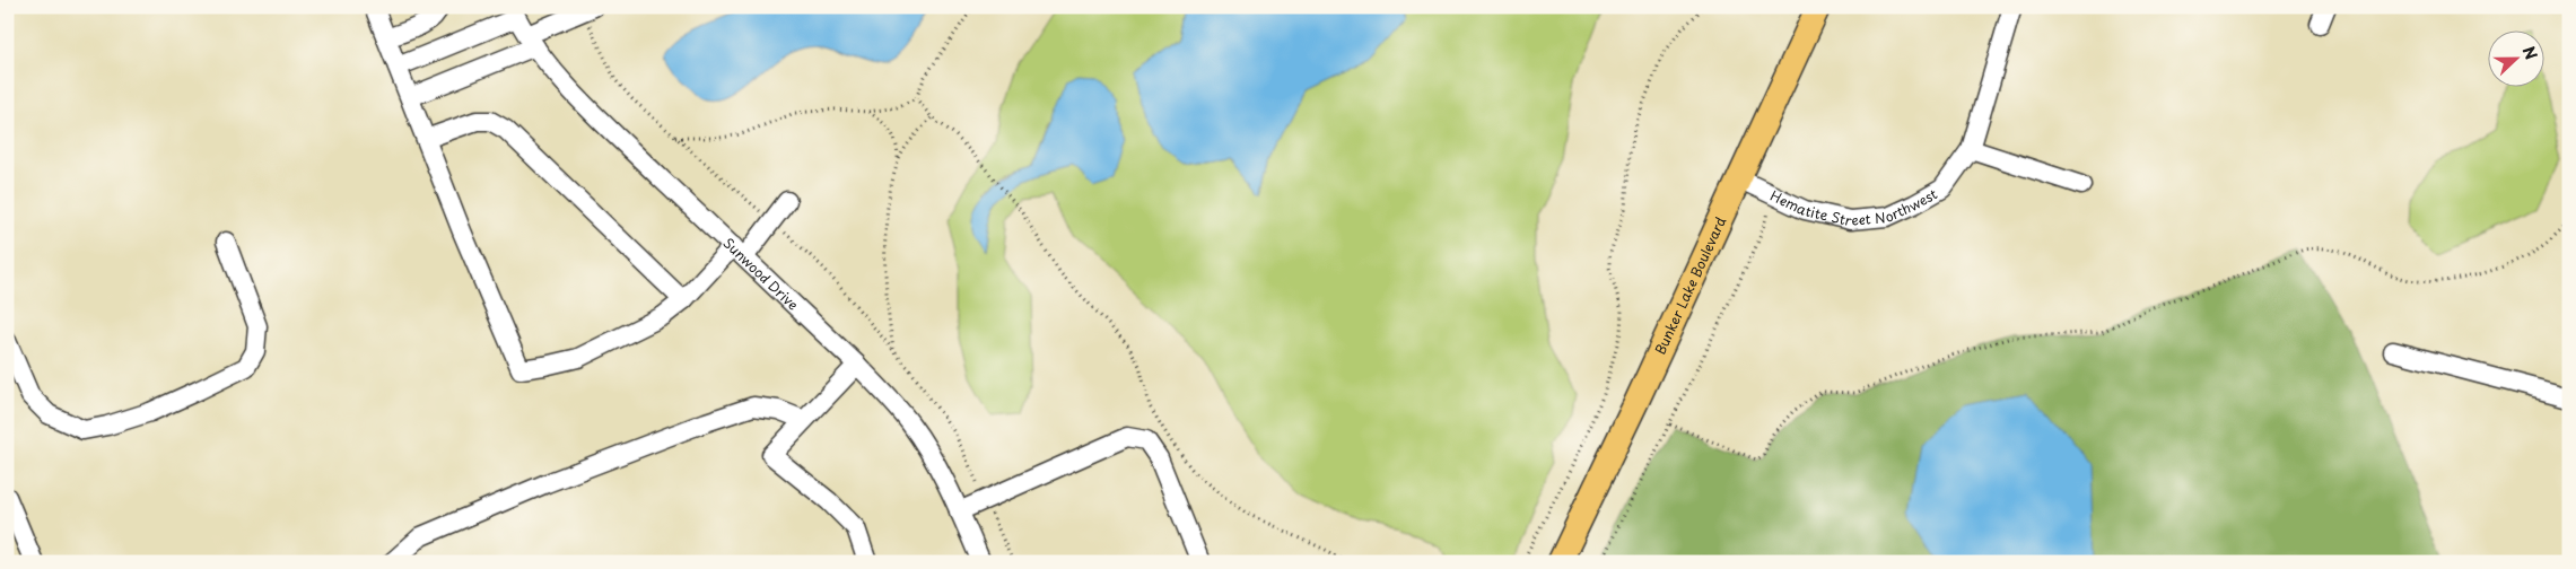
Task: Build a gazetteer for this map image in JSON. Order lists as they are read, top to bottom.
{
  "streets": {
    "main road": ["Bunker Lake Boulevard"],
    "street": ["Hematite Street Northwest", "Sunwood Drive"]
  },
  "crossings": [
    ["Hematite Street Northwest", "Bunker Lake Boulevard"]
  ],
  "north": "right"
}
